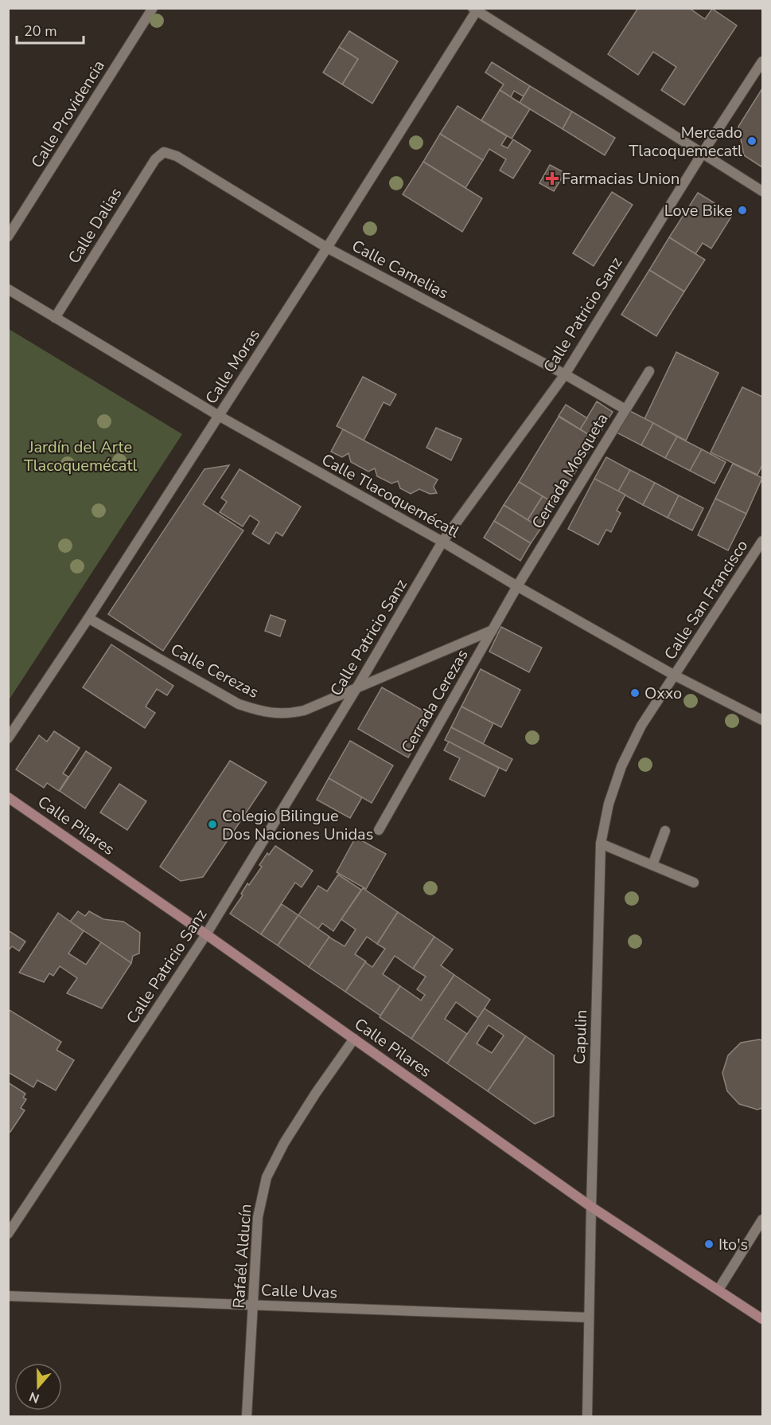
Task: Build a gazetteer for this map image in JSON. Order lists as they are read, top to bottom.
{
  "streets": {
    "street": [
      "Calle Providencia",
      "Calle Dalias",
      "Calle Camelias",
      "Calle Patricio Sanz",
      "Calle Moras",
      "Cerrada Mosqueta",
      "Calle Tlacoquemécatl",
      "Calle San Francisco",
      "Calle Cerezas",
      "Cerrada Cerezas",
      "Calle Pilares",
      "Capulin",
      "Rafaél Alducín",
      "Calle Uvas"
    ]
  },
  "crossings": [
    ["Calle Dalias", "Calle Camelias"],
    ["Calle Dalias", "Calle Tlacoquemécatl"],
    ["Calle Camelias", "Calle Patricio Sanz"],
    ["Calle Camelias", "Calle Moras"],
    ["Calle Camelias", "Cerrada Mosqueta"],
    ["Calle Patricio Sanz", "Calle Tlacoquemécatl"],
    ["Calle Patricio Sanz", "Calle Cerezas"],
    ["Calle Patricio Sanz", "Calle Pilares"],
    ["Calle Moras", "Calle Tlacoquemécatl"],
    ["Calle Moras", "Calle Cerezas"],
    ["Cerrada Mosqueta", "Calle Tlacoquemécatl"],
    ["Cerrada Mosqueta", "Cerrada Cerezas"],
    ["Calle Tlacoquemécatl", "Calle San Francisco"],
    ["Calle Tlacoquemécatl", "Cerrada Cerezas"],
    ["Calle Tlacoquemécatl", "Capulin"],
    ["Calle San Francisco", "Capulin"],
    ["Calle Cerezas", "Cerrada Cerezas"],
    ["Calle Pilares", "Capulin"],
    ["Calle Pilares", "Rafaél Alducín"],
    ["Capulin", "Calle Uvas"],
    ["Rafaél Alducín", "Calle Uvas"]
  ],
  "parks": ["Jardín del Arte Tlacoquemécatl"],
  "places": {
    "other": [
      "Mercado Tlacoquemecatl",
      "Love Bike",
      "Oxxo",
      "Colegio Bilingue Dos Naciones Unidas",
      "Ito's"
    ],
    "health": ["Farmacias Union"]
  },
  "scale_bar": "20 m",
  "north": "bottom"
}
